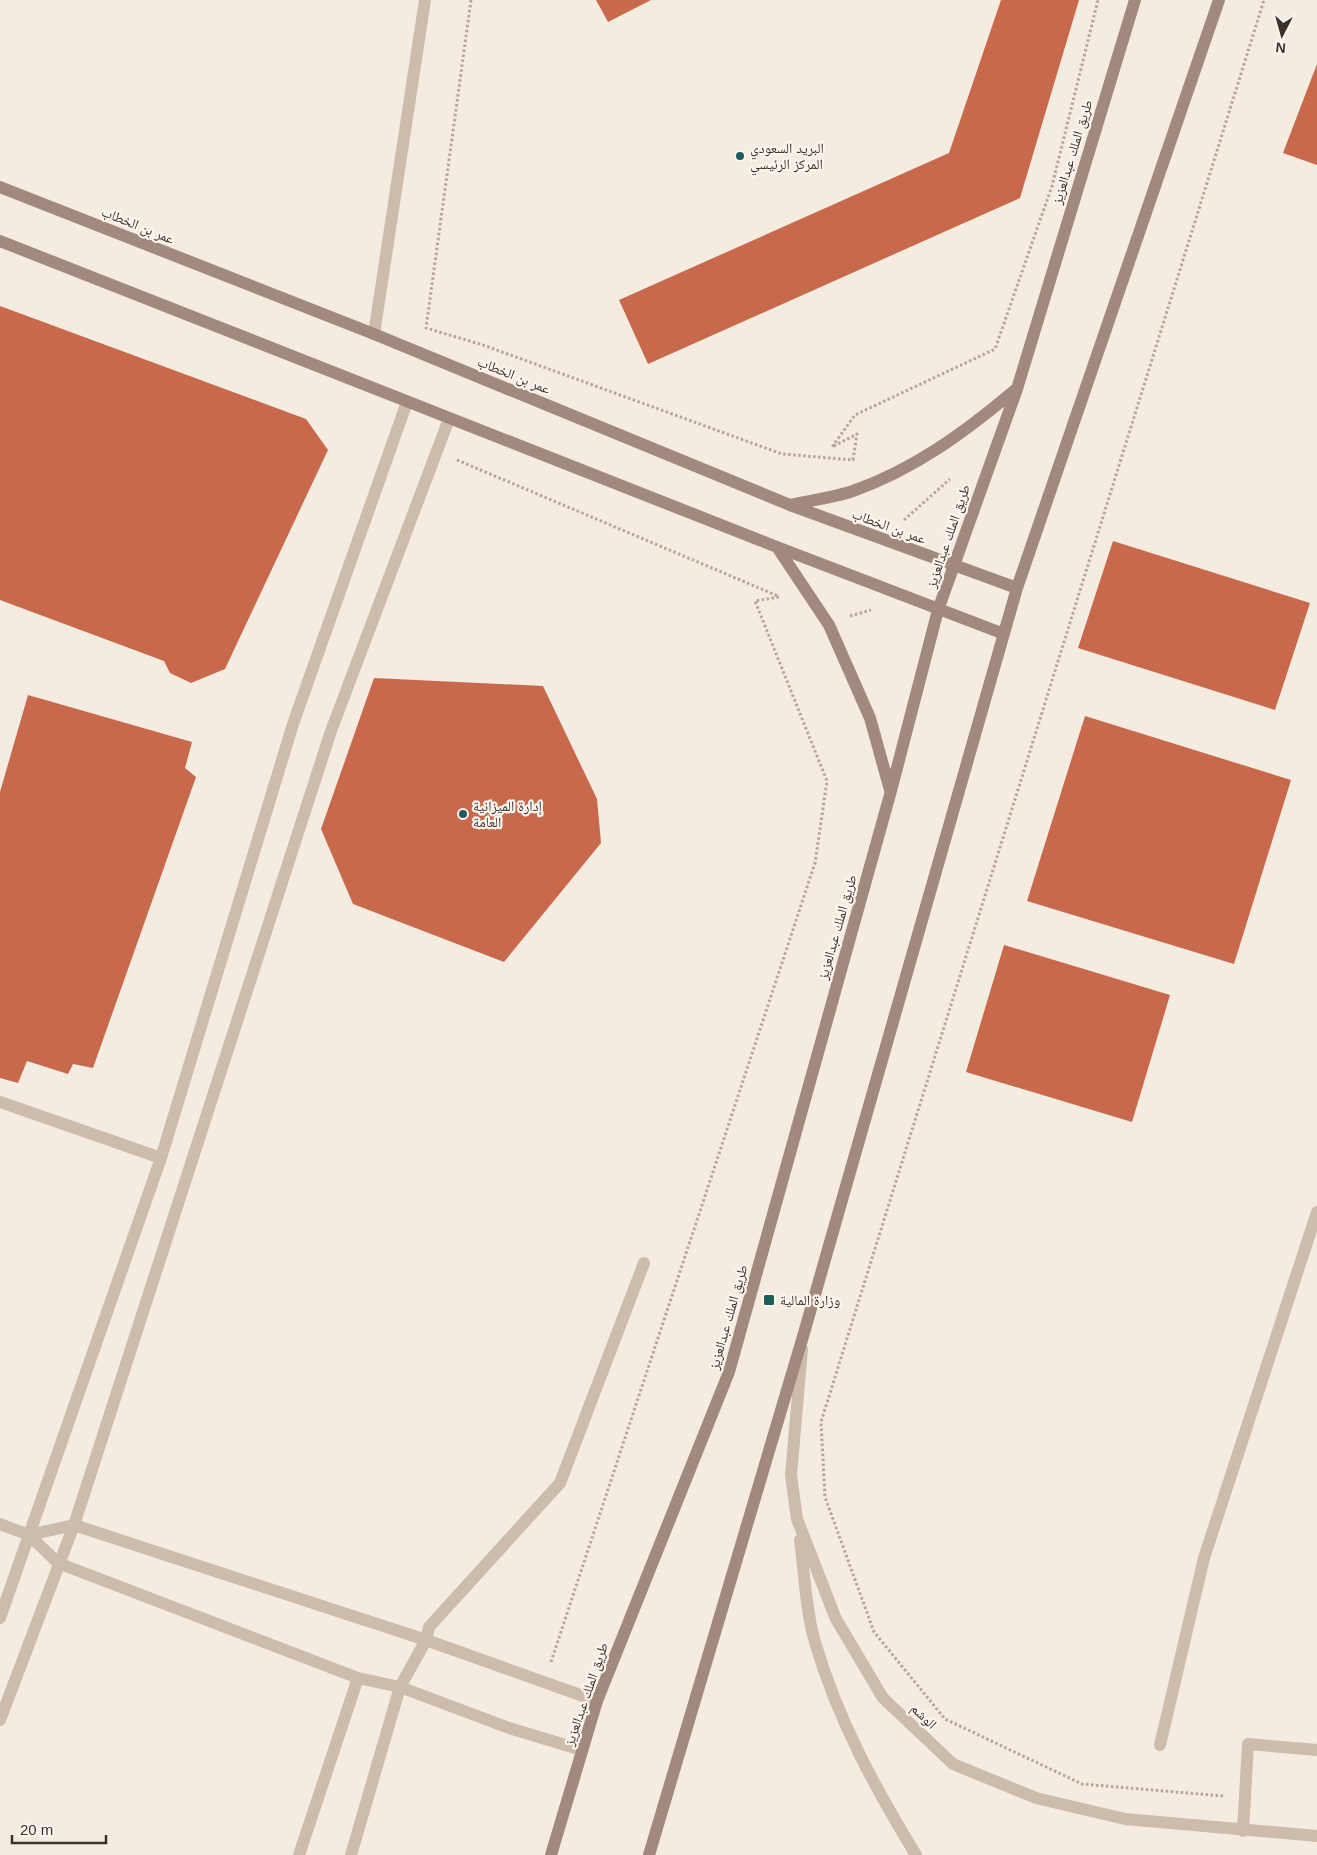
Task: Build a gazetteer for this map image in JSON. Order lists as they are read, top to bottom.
{
  "streets": {
    "main road": ["طريق الملك عبدالعزيز", "عمر بن الخطاب"],
    "street": ["الوشم"]
  },
  "crossings": [
    ["طريق الملك عبدالعزيز", "عمر بن الخطاب"]
  ],
  "places": {
    "other": ["البريد السعودي المركز الرئيسي", "إدارة الميزانية العامة"],
    "transit": ["وزارة المالية"]
  },
  "scale_bar": "20 m",
  "north": "bottom"
}
